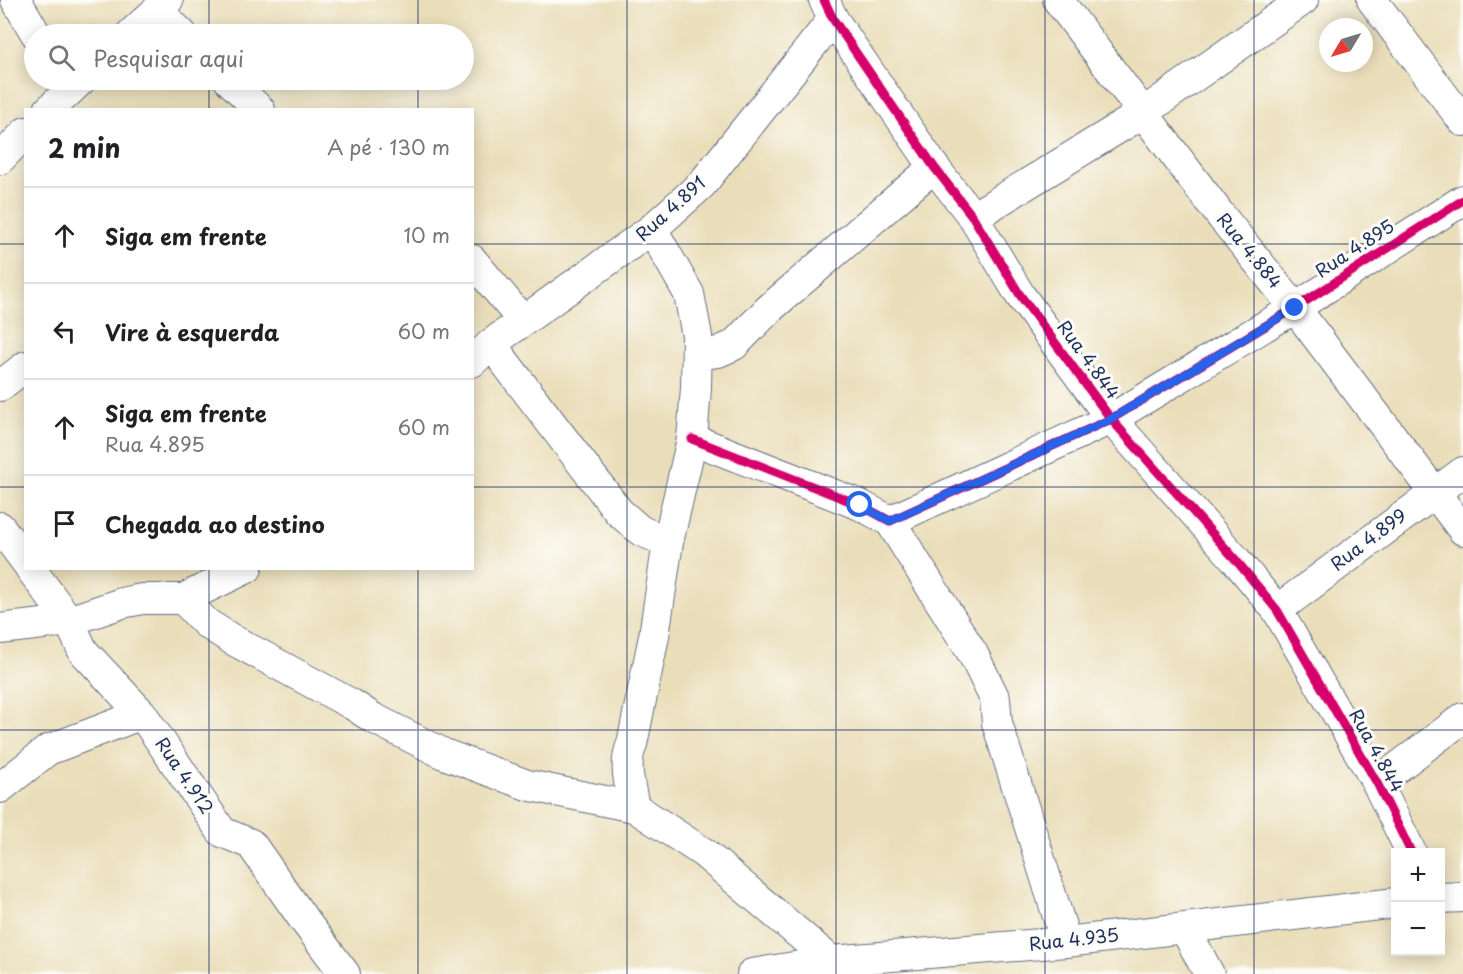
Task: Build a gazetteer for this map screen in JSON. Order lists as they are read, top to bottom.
{
  "streets": {
    "street": [
      "Rua 4.891",
      "Rua 4.895",
      "Rua 4.884",
      "Rua 4.844",
      "Rua 4.899",
      "Rua 4.912",
      "Rua 4.935"
    ]
  },
  "crossings": [
    ["Rua 4.891", "Rua 4.844"],
    ["Rua 4.895", "Rua 4.884"],
    ["Rua 4.895", "Rua 4.844"],
    ["Rua 4.884", "Rua 4.899"],
    ["Rua 4.844", "Rua 4.899"]
  ],
  "north": "bottom left",
  "page": {
    "search": "Pesquisar aqui",
    "heading": ["2 min", "A pé · 130 m"],
    "list": [
      ["Siga em frente", "10 m"],
      ["Vire à esquerda", "60 m"],
      ["Siga em frente", "Rua 4.895", "60 m"],
      "Chegada ao destino"
    ],
    "map_buttons": ["+", "−"]
  }
}
